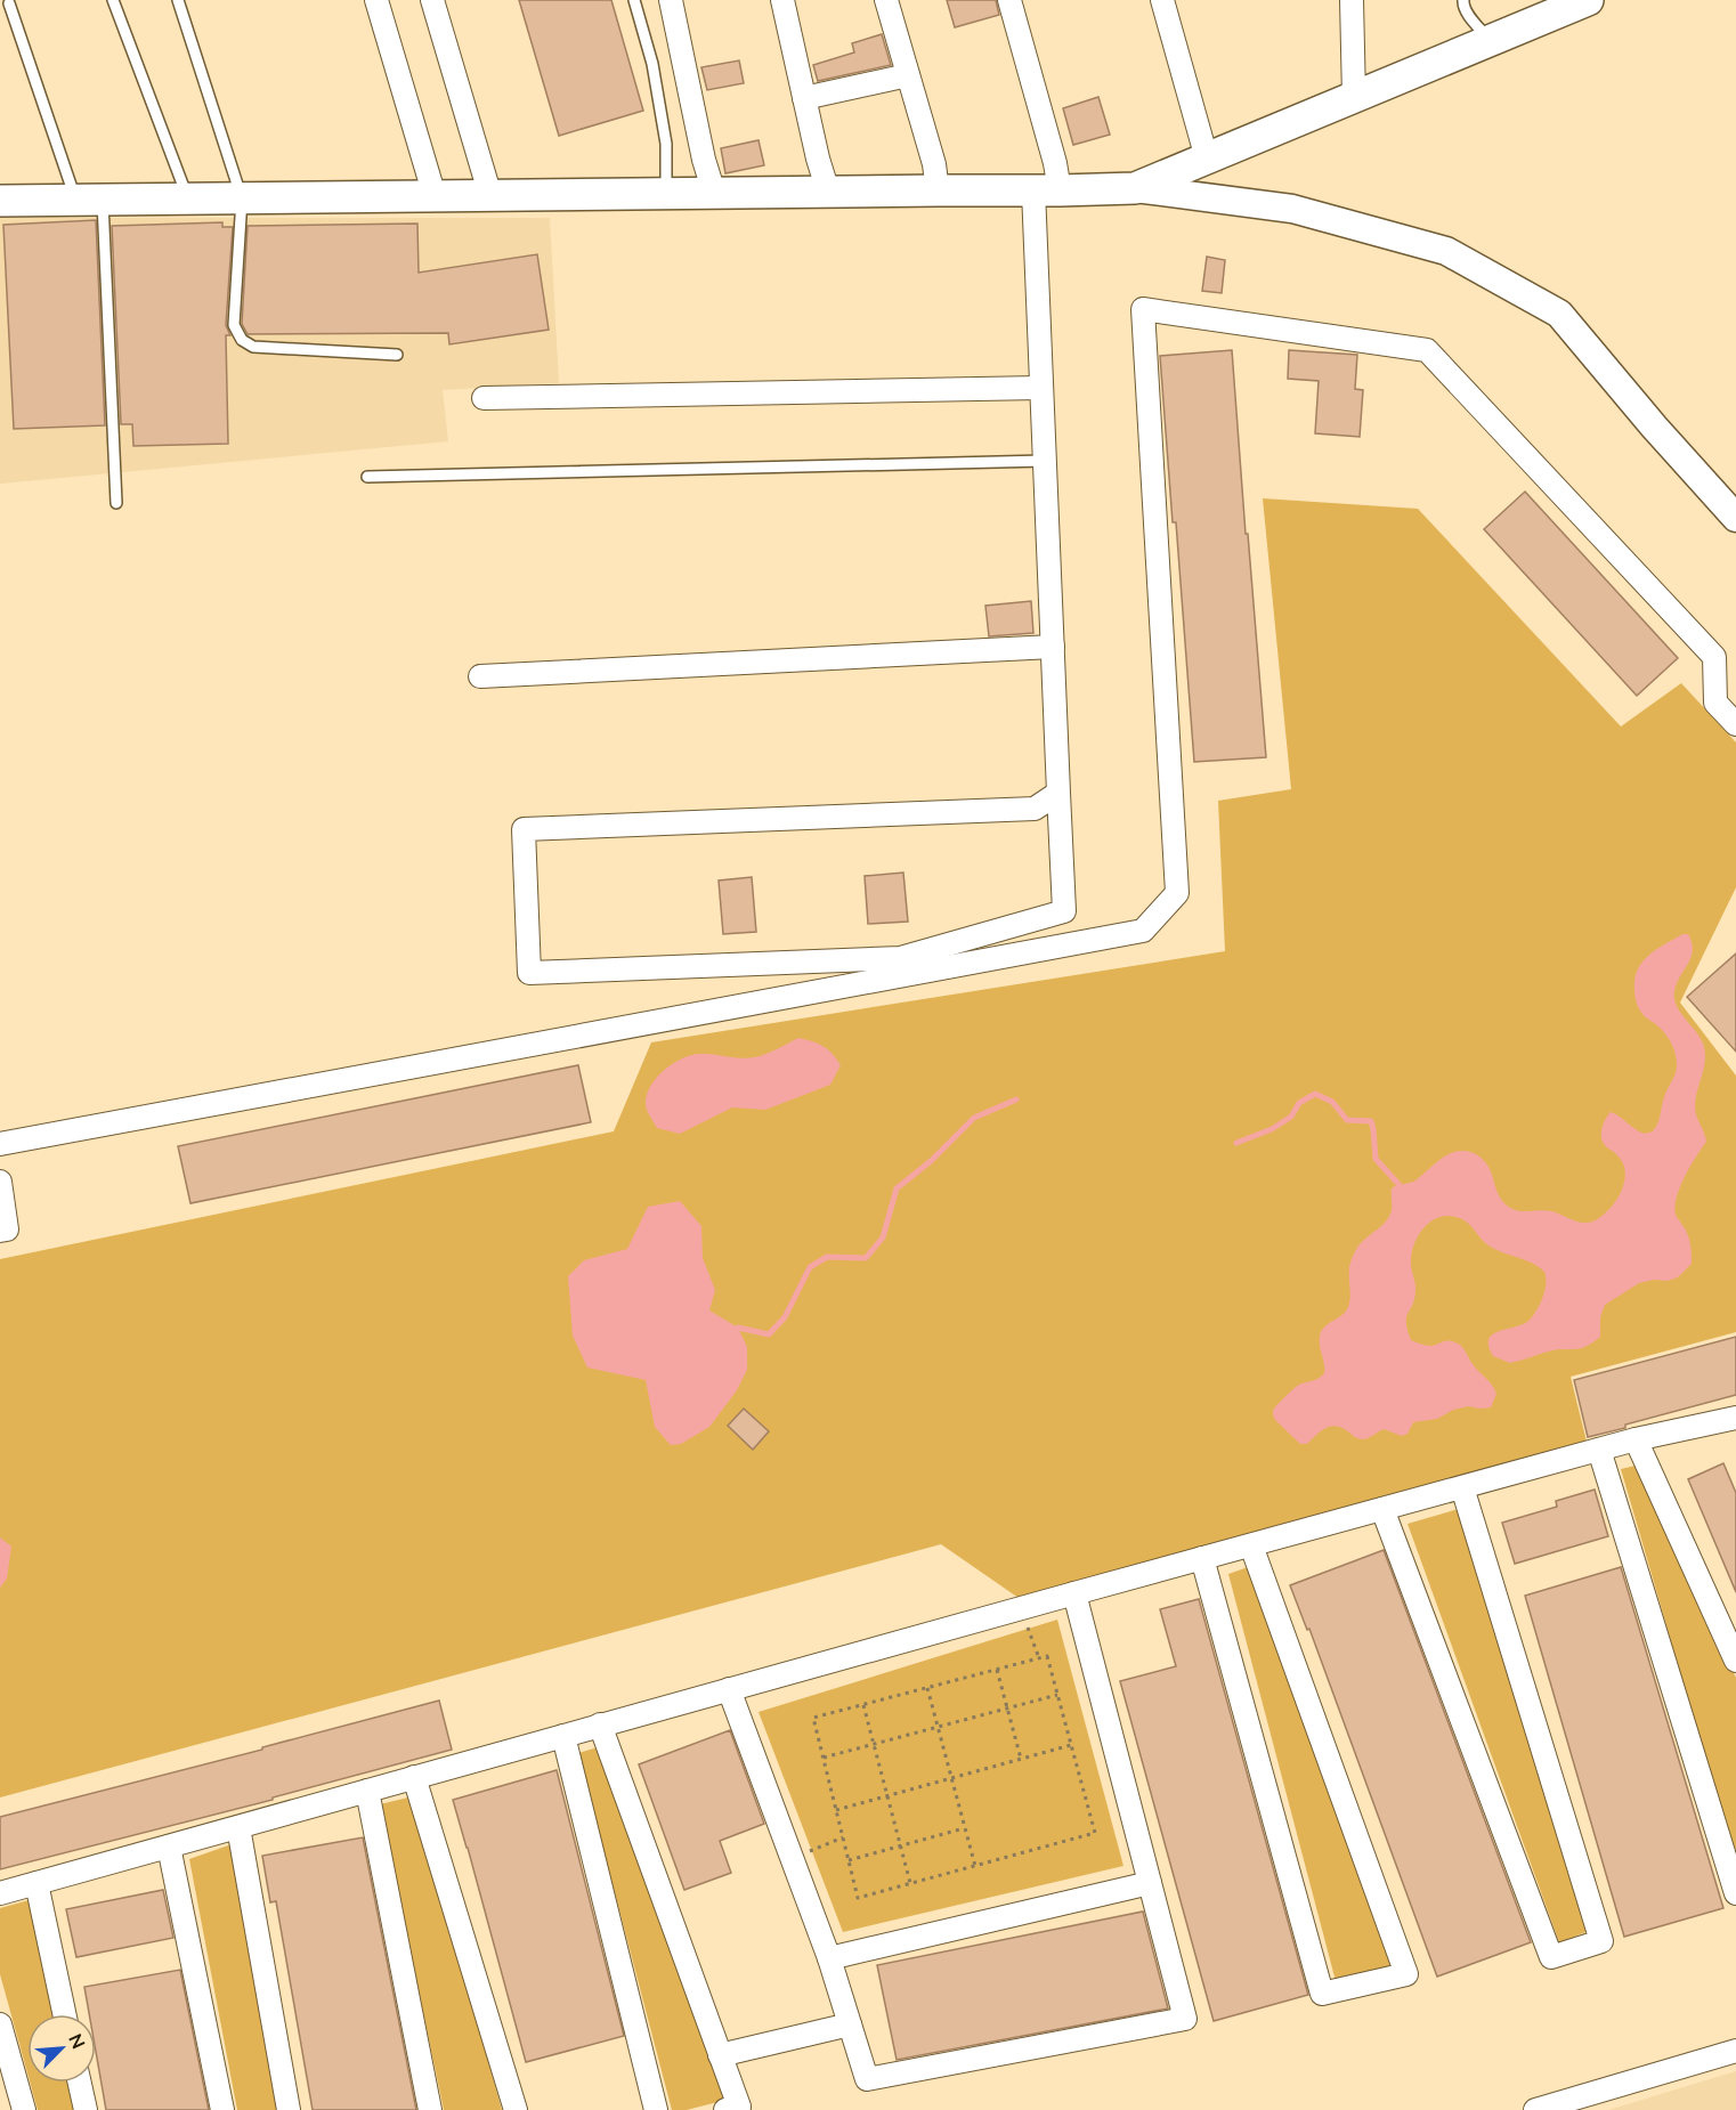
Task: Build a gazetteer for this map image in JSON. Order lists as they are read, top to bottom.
{
  "north": "top right"
}
